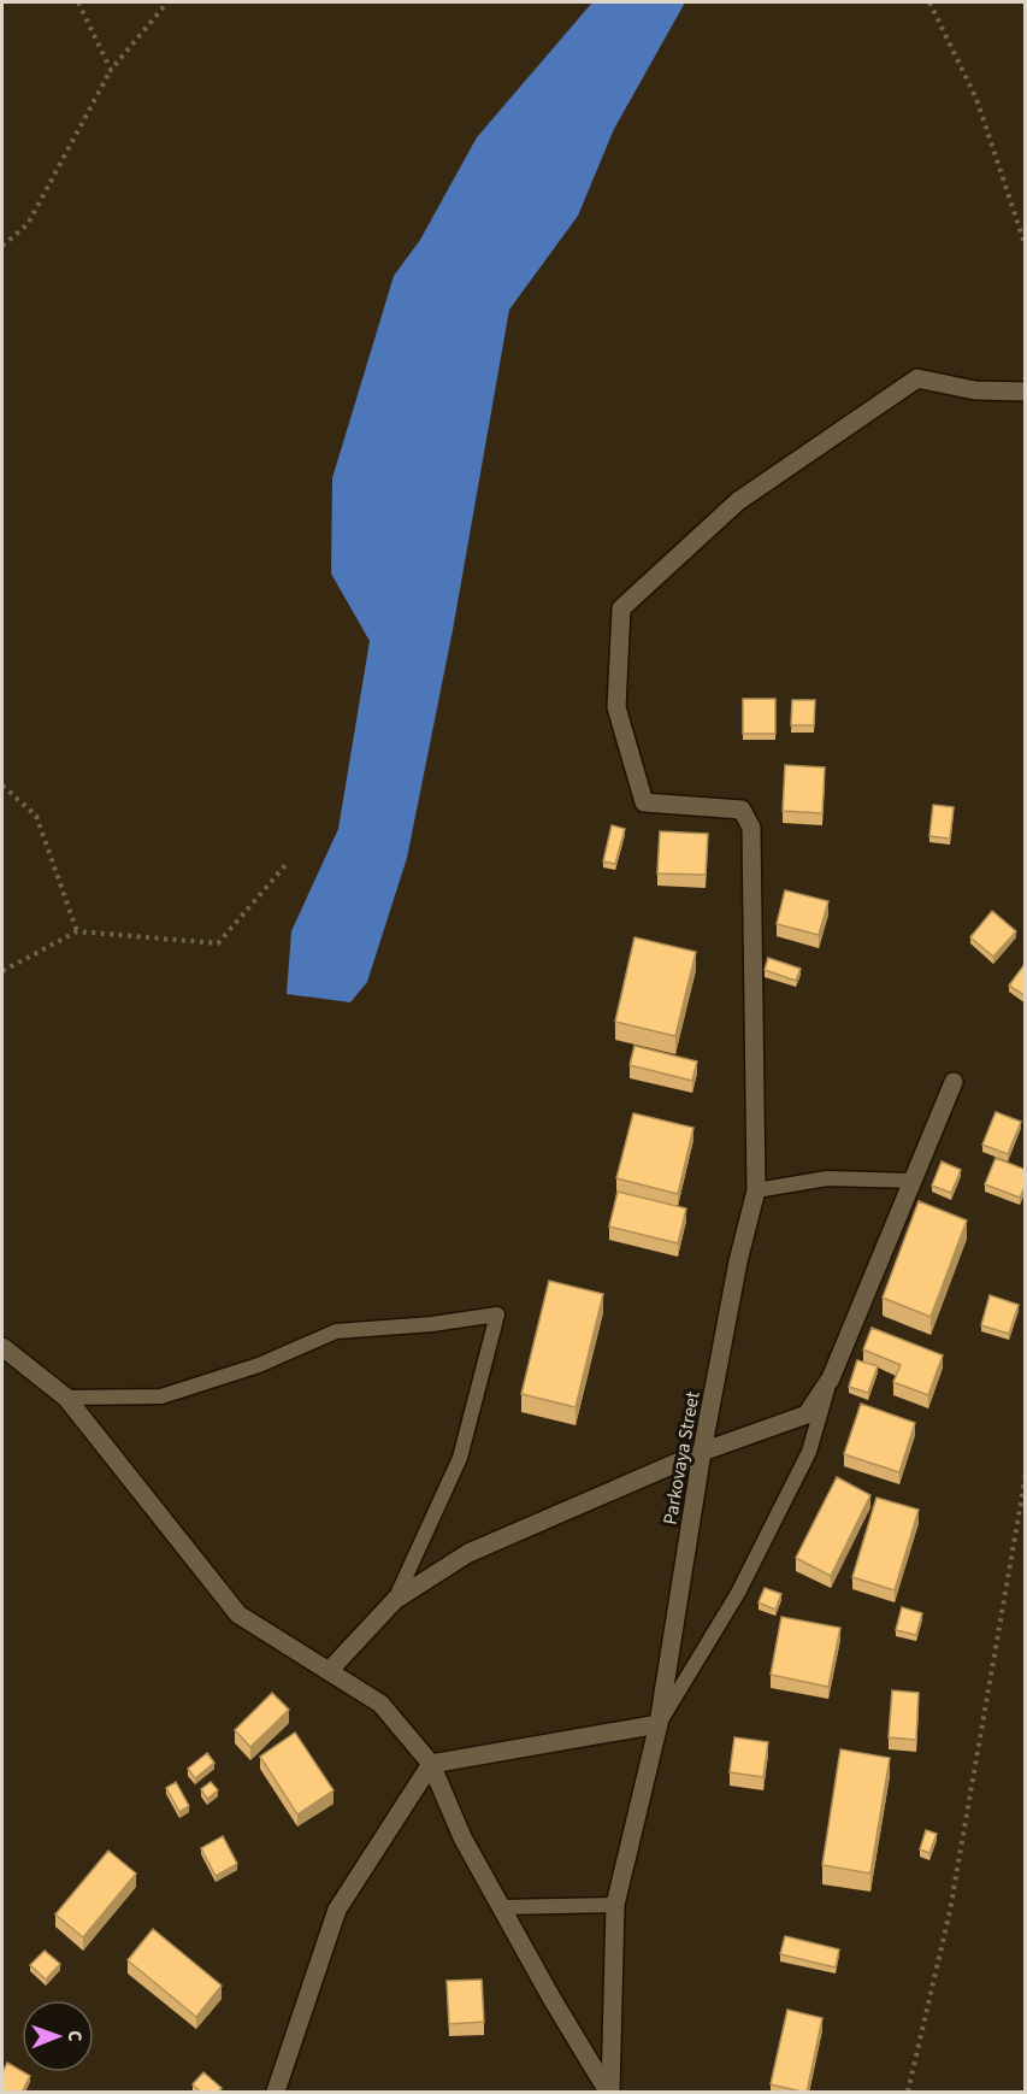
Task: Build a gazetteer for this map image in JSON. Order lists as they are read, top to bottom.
{
  "streets": {
    "street": ["Parkovaya Street"]
  },
  "north": "right"
}
